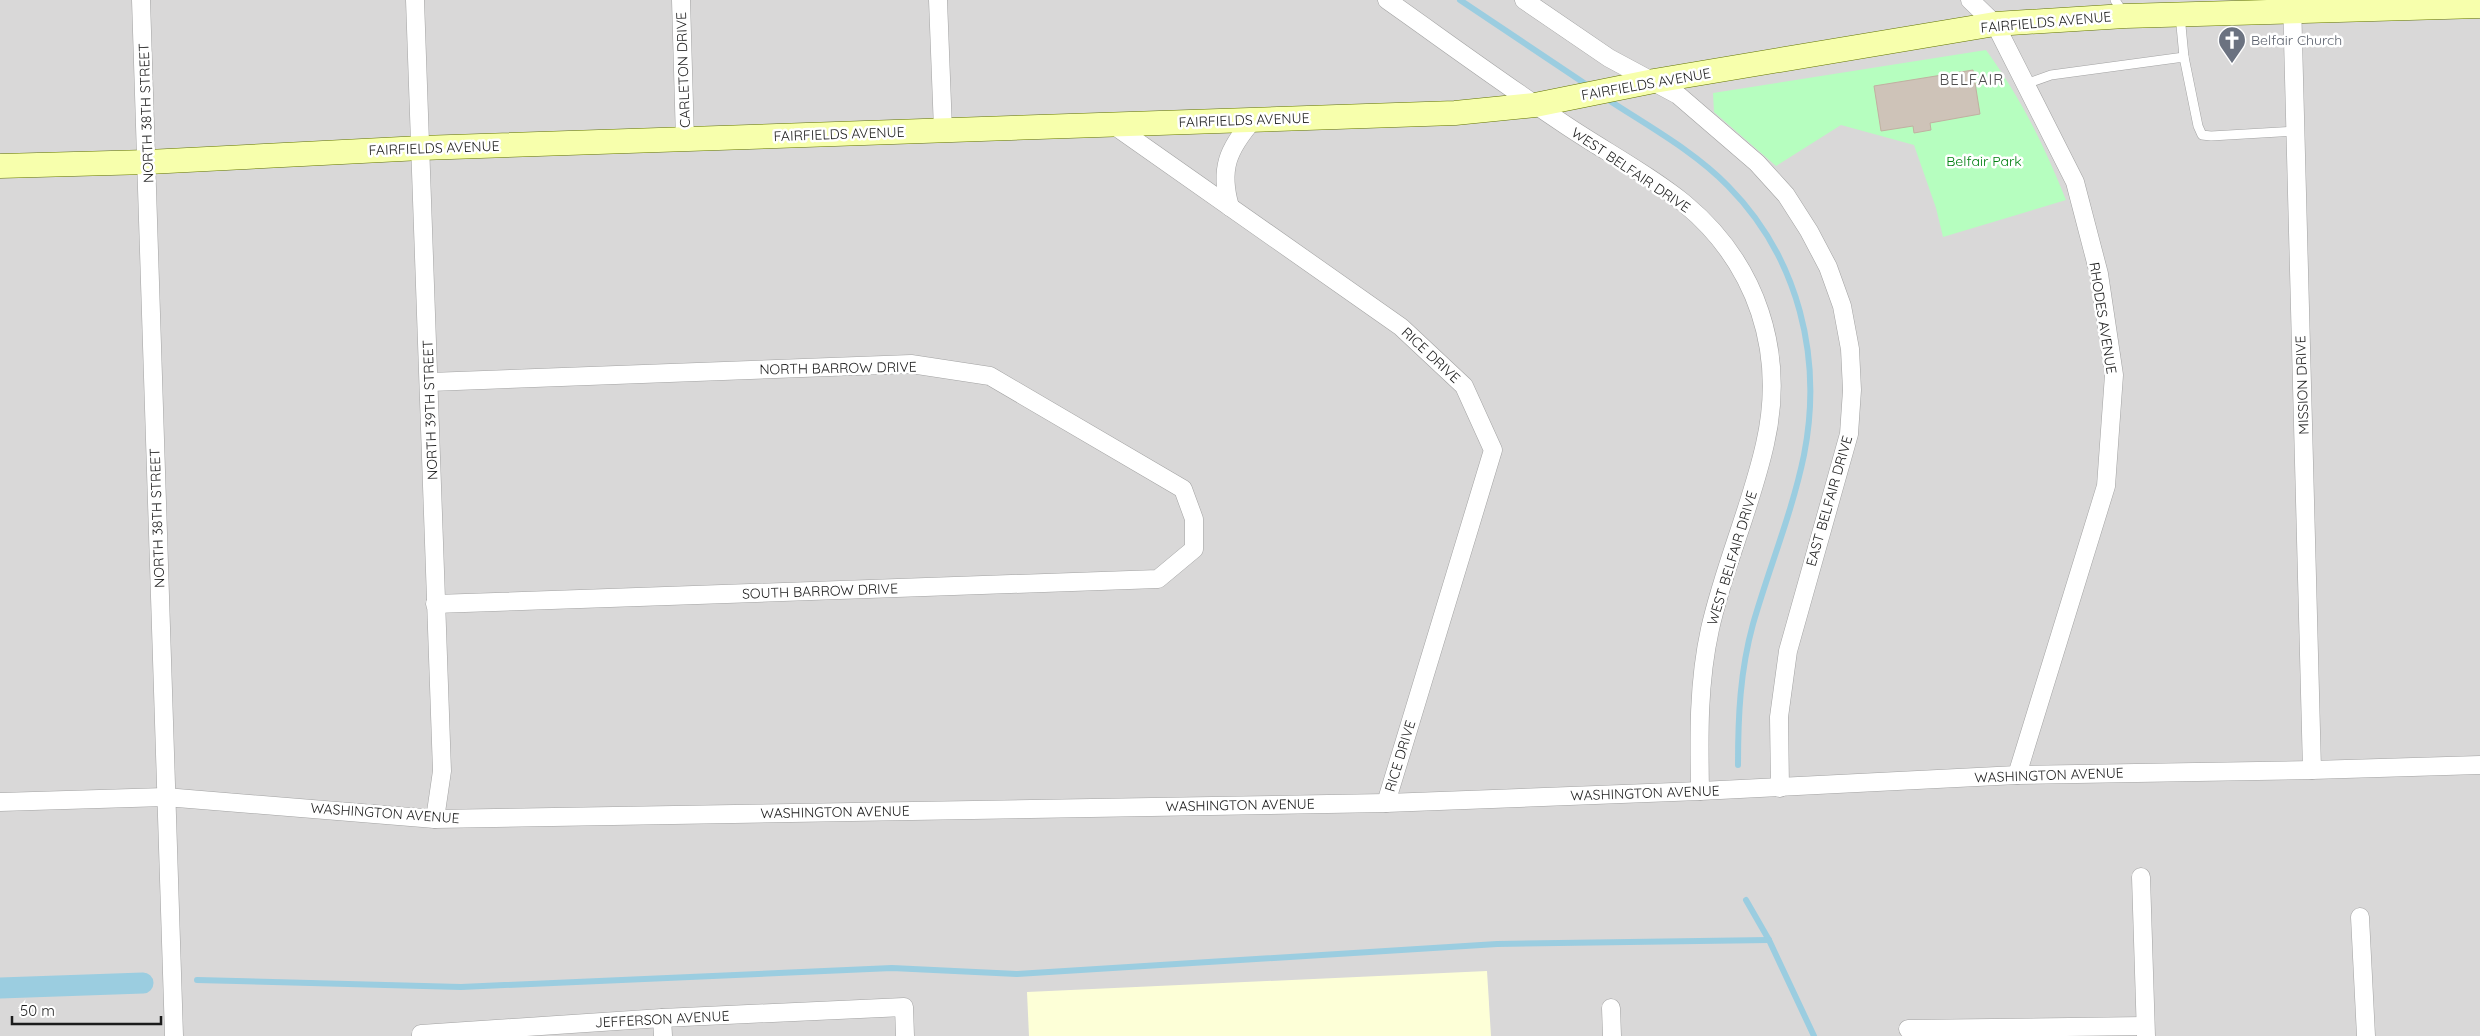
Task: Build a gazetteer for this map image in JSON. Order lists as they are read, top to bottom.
{
  "streets": {
    "street": [
      "FAIRFIELDS AVENUE",
      "CARLETON DRIVE",
      "NORTH 38TH STREET",
      "WEST BELFAIR DRIVE",
      "RHODES AVENUE",
      "RICE DRIVE",
      "NORTH BARROW DRIVE",
      "MISSION DRIVE",
      "NORTH 39TH STREET",
      "EAST BELFAIR DRIVE",
      "SOUTH BARROW DRIVE",
      "WASHINGTON AVENUE",
      "JEFFERSON AVENUE"
    ]
  },
  "crossings": [
    ["FAIRFIELDS AVENUE", "CARLETON DRIVE"],
    ["FAIRFIELDS AVENUE", "NORTH 38TH STREET"],
    ["FAIRFIELDS AVENUE", "WEST BELFAIR DRIVE"],
    ["FAIRFIELDS AVENUE", "RHODES AVENUE"],
    ["FAIRFIELDS AVENUE", "RICE DRIVE"],
    ["FAIRFIELDS AVENUE", "MISSION DRIVE"],
    ["FAIRFIELDS AVENUE", "NORTH 39TH STREET"],
    ["FAIRFIELDS AVENUE", "EAST BELFAIR DRIVE"],
    ["NORTH 38TH STREET", "WASHINGTON AVENUE"],
    ["WEST BELFAIR DRIVE", "WASHINGTON AVENUE"],
    ["RHODES AVENUE", "WASHINGTON AVENUE"],
    ["RICE DRIVE", "WASHINGTON AVENUE"],
    ["NORTH BARROW DRIVE", "NORTH 39TH STREET"],
    ["NORTH BARROW DRIVE", "SOUTH BARROW DRIVE"],
    ["MISSION DRIVE", "WASHINGTON AVENUE"],
    ["NORTH 39TH STREET", "SOUTH BARROW DRIVE"],
    ["NORTH 39TH STREET", "WASHINGTON AVENUE"],
    ["EAST BELFAIR DRIVE", "WASHINGTON AVENUE"]
  ],
  "districts": ["BELFAIR"],
  "parks": ["Belfair Park"],
  "places": {
    "church": ["Belfair Church"]
  },
  "scale_bar": "50 m"
}
